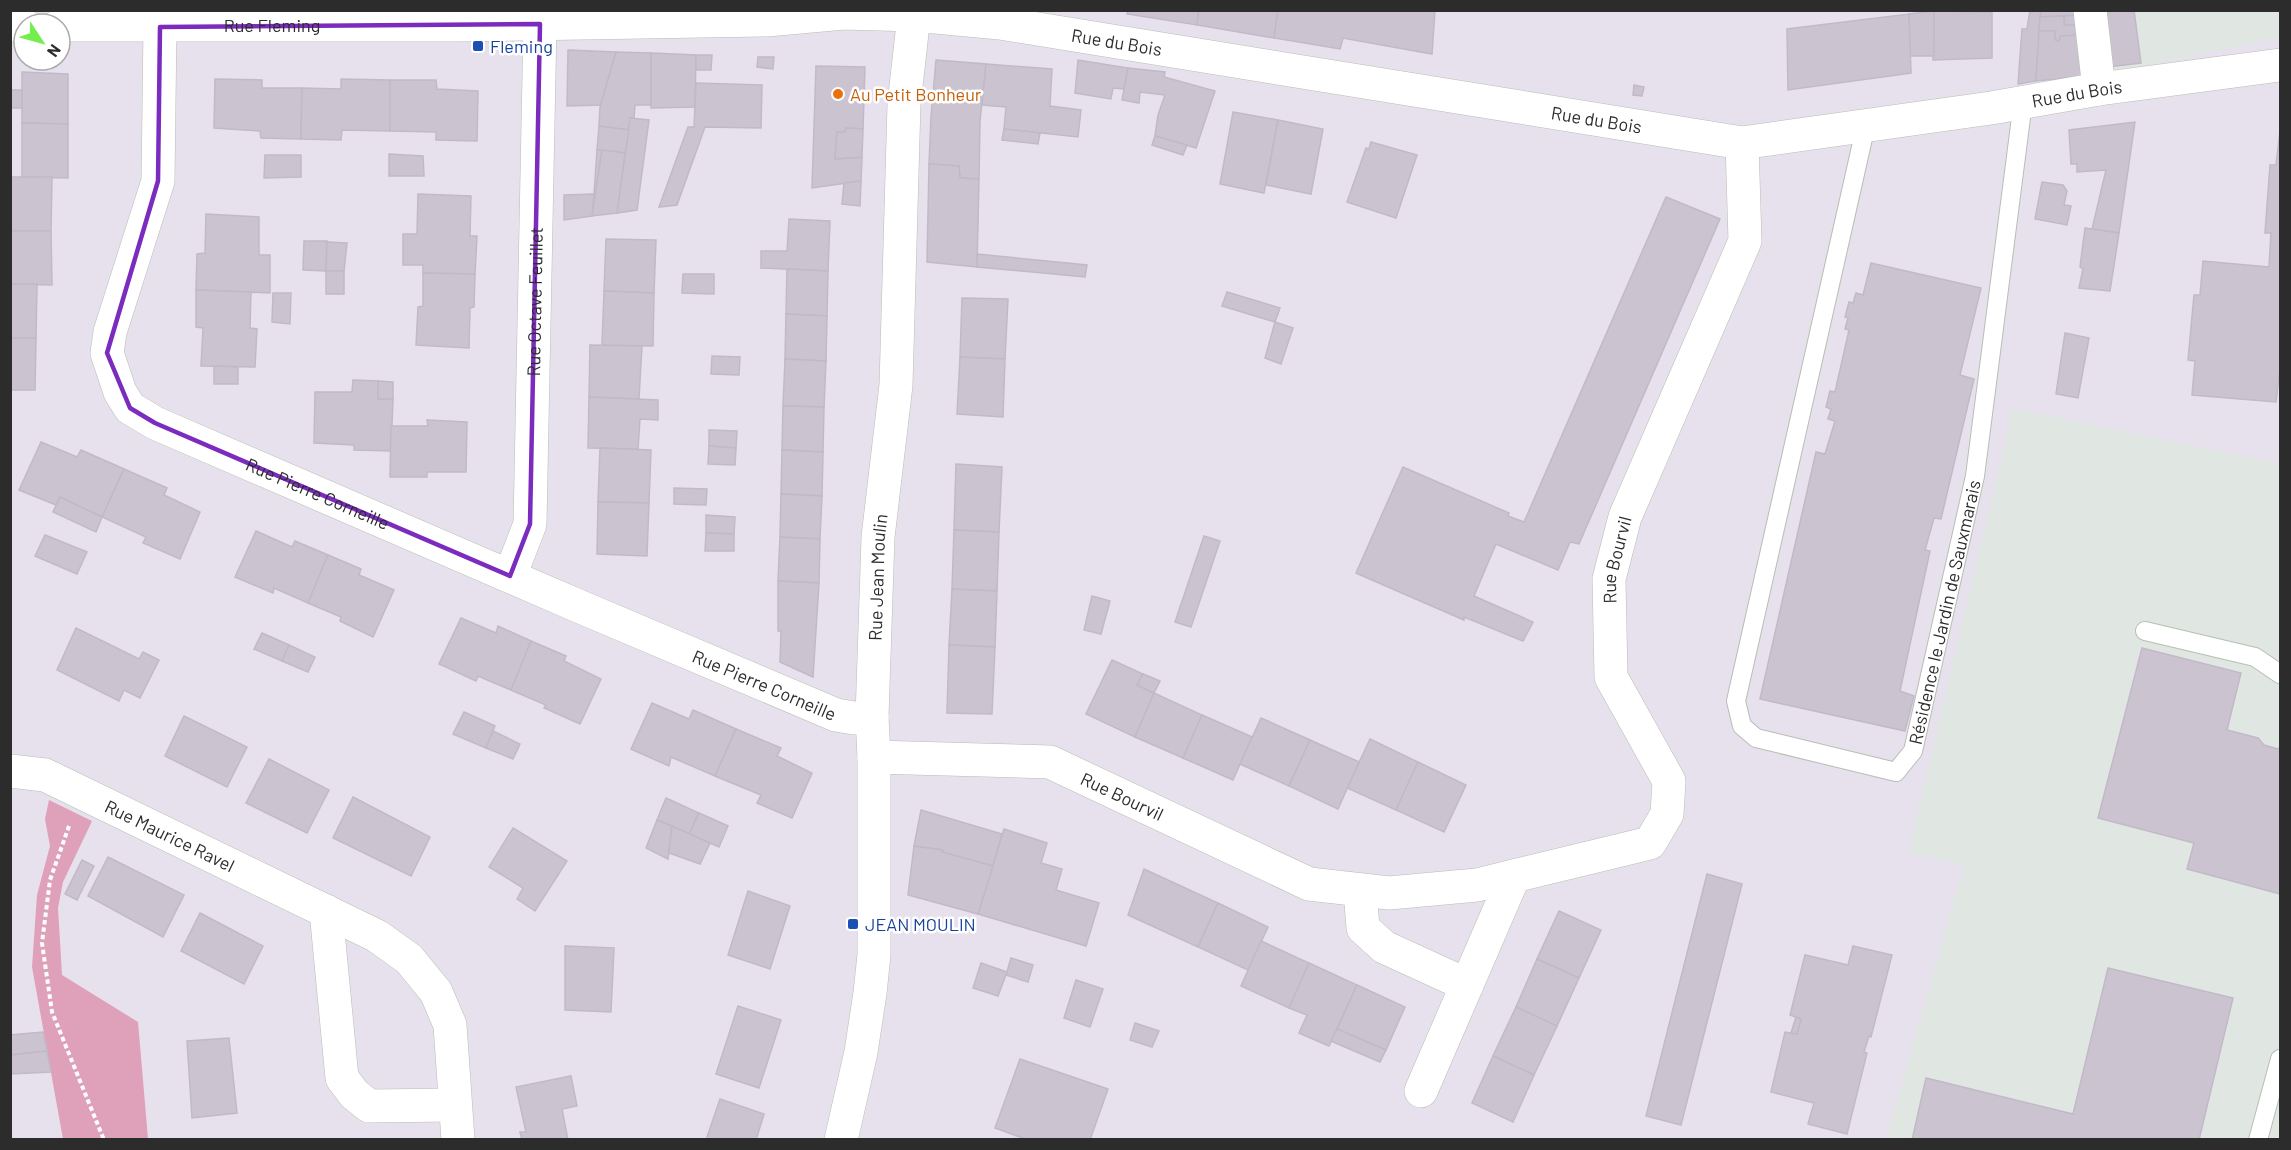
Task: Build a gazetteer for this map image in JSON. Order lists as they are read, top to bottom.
{
  "streets": {
    "street": [
      "Rue Fleming",
      "Rue du Bois",
      "Rue Octave Feuillet",
      "Rue Pierre Corneille",
      "Rue Bourvil",
      "Rue Jean Moulin",
      "Rue Maurice Ravel"
    ],
    "lane": ["Résidence le Jardin de Sauxmarais"]
  },
  "crossings": [
    ["Rue Fleming", "Rue du Bois"],
    ["Rue Fleming", "Rue Octave Feuillet"],
    ["Rue Fleming", "Rue Pierre Corneille"],
    ["Rue Fleming", "Rue Jean Moulin"],
    ["Rue du Bois", "Rue Bourvil"],
    ["Rue du Bois", "Rue Jean Moulin"],
    ["Rue du Bois", "Résidence le Jardin de Sauxmarais"],
    ["Rue Octave Feuillet", "Rue Pierre Corneille"],
    ["Rue Pierre Corneille", "Rue Jean Moulin"],
    ["Rue Bourvil", "Rue Jean Moulin"]
  ],
  "places": {
    "transit": ["Fleming", "JEAN MOULIN"],
    "other": ["Au Petit Bonheur"]
  },
  "north": "bottom right"
}
